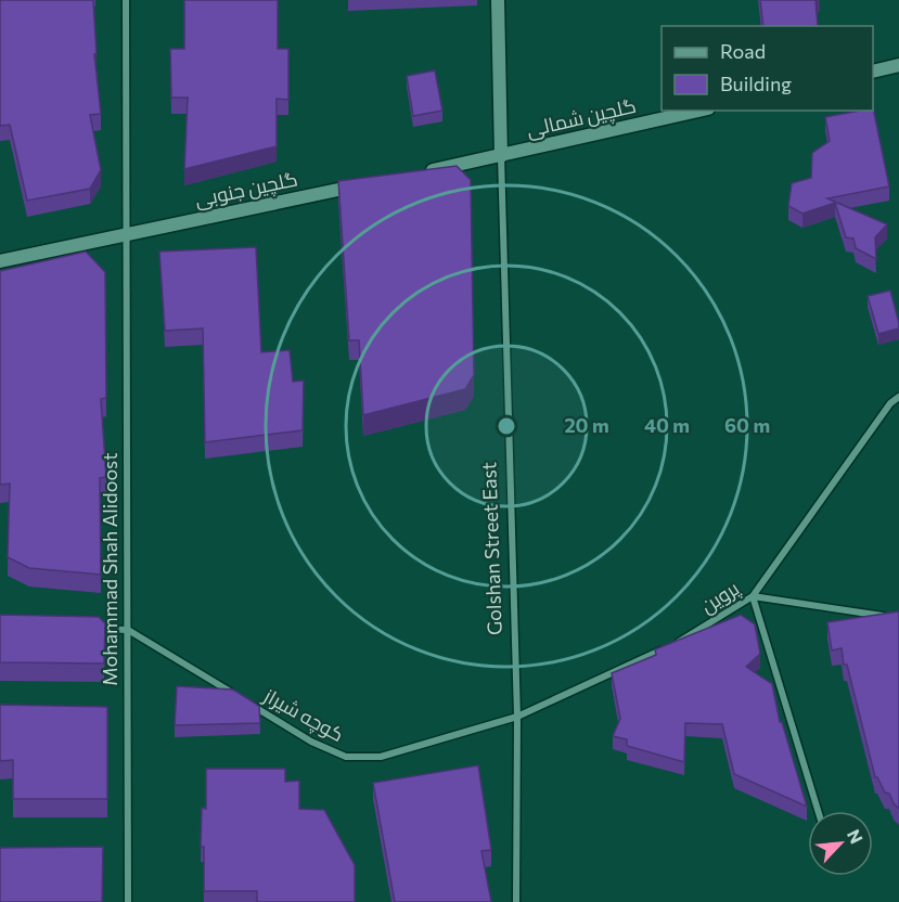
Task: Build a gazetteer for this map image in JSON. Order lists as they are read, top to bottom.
{
  "streets": {
    "main road": ["گلچین شمالی", "گلچین جنوبی", "Golshan Street East"],
    "street": ["Mohammad Shah Alidoost", "پروین", "کوچه شیراز"]
  },
  "crossings": [
    ["گلچین شمالی", "Golshan Street East"],
    ["گلچین جنوبی", "Mohammad Shah Alidoost"],
    ["Golshan Street East", "کوچه شیراز"],
    ["Mohammad Shah Alidoost", "کوچه شیراز"]
  ],
  "legend": ["Road", "Building"],
  "north": "top right",
  "rings": ["20 m", "40 m", "60 m"]
}
